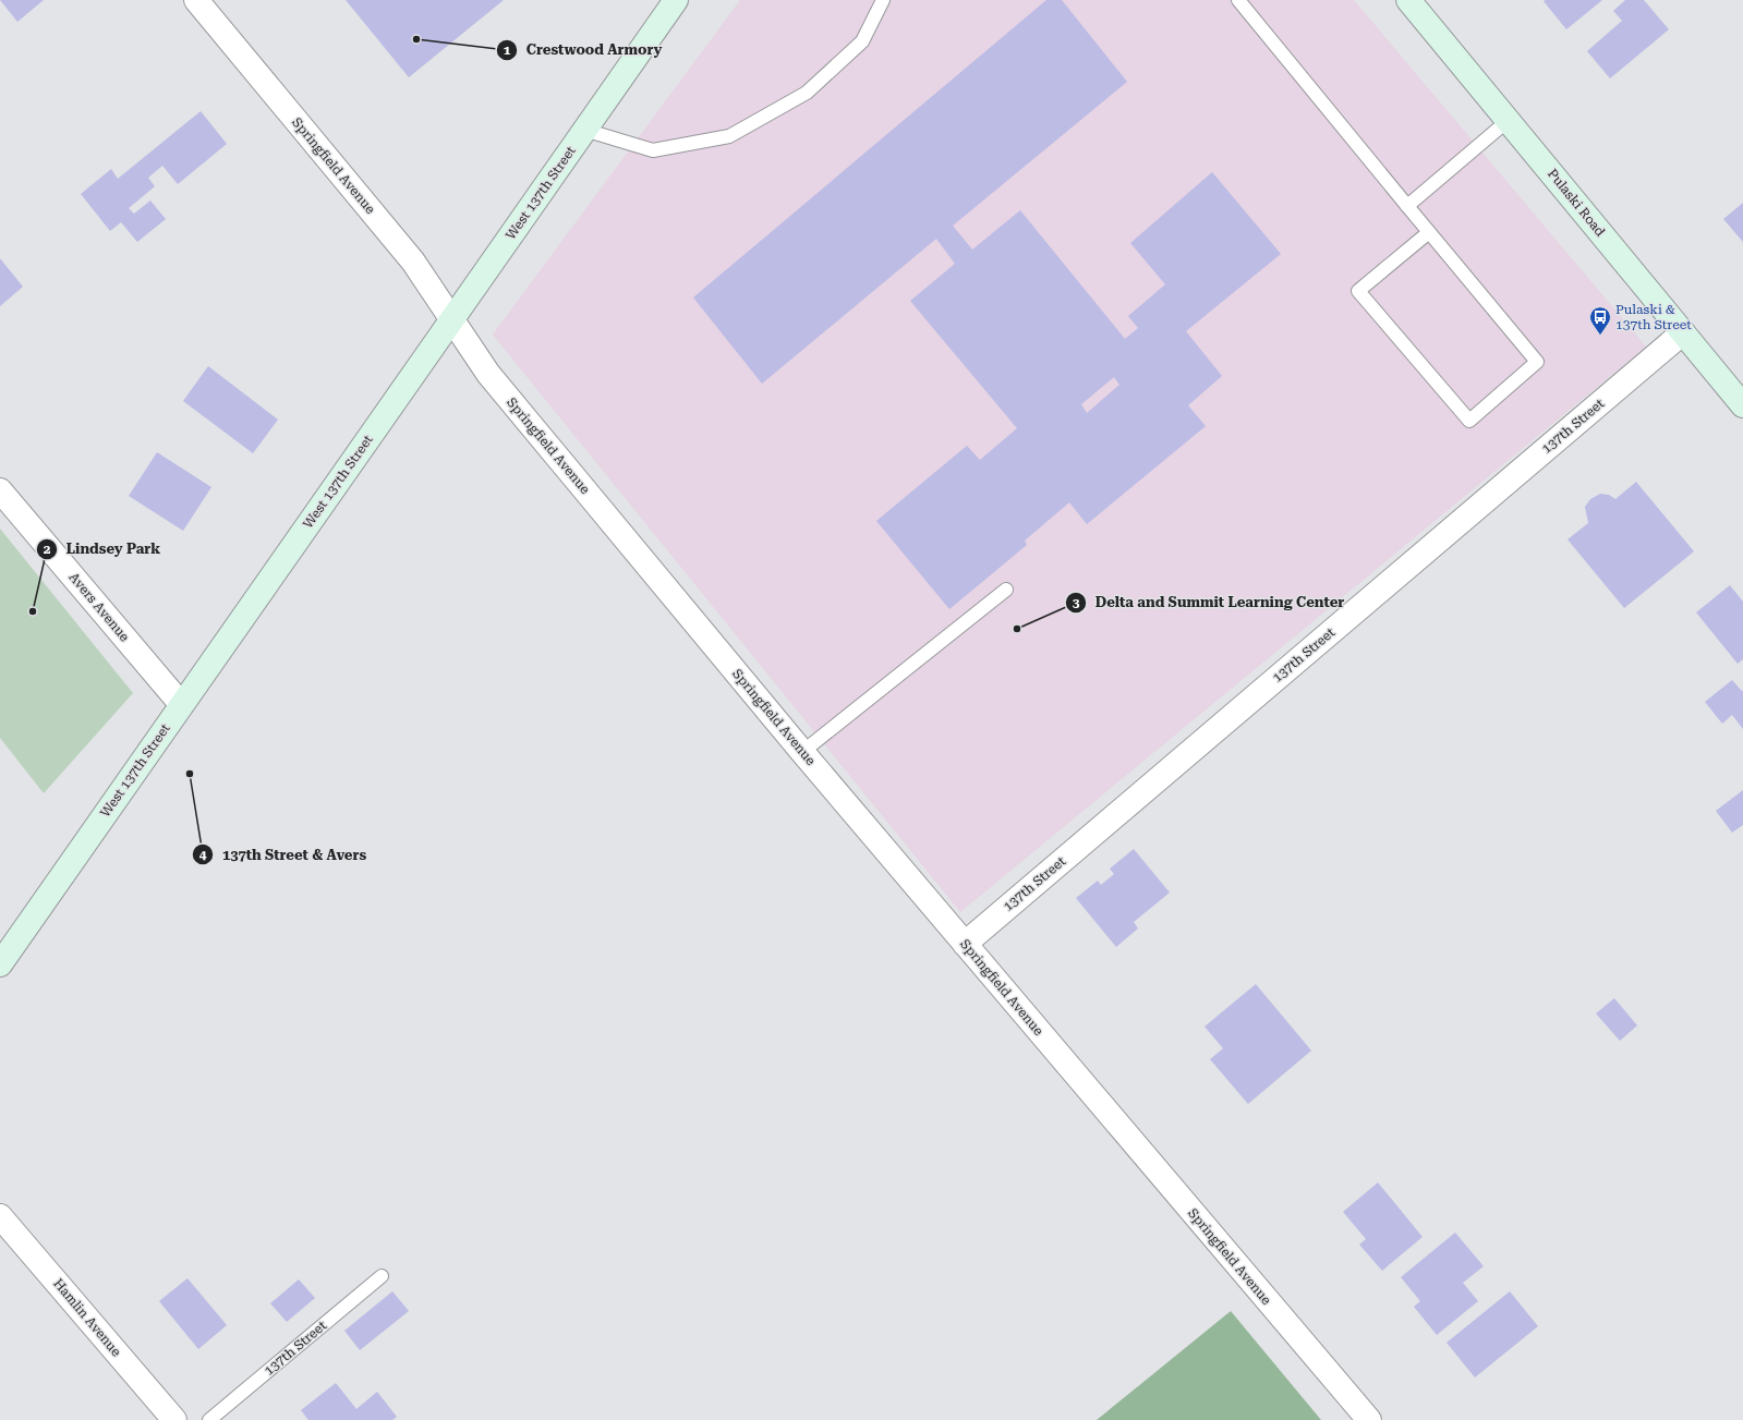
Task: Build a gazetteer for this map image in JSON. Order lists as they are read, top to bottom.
{
  "streets": {
    "main road": ["West 137th Street", "Pulaski Road"],
    "street": [
      "Springfield Avenue",
      "137th Street",
      "Avers Avenue",
      "Hamlin Avenue"
    ]
  },
  "crossings": [
    ["Springfield Avenue", "West 137th Street"],
    ["Springfield Avenue", "137th Street"],
    ["West 137th Street", "Avers Avenue"],
    ["Pulaski Road", "137th Street"]
  ],
  "places": {
    "other": [
      "Crestwood Armory",
      "Lindsey Park",
      "Delta and Summit Learning Center",
      "137th Street & Avers"
    ],
    "bus stop": ["Pulaski & 137th Street"]
  }
}
